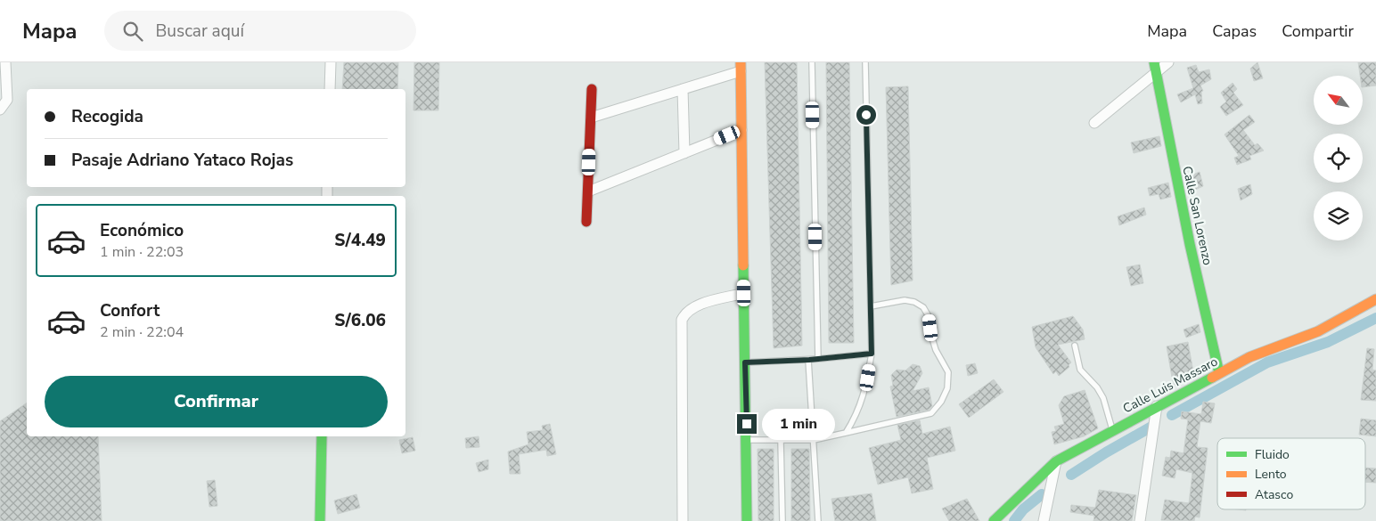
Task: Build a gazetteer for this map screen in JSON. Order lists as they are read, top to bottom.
{
  "streets": {
    "street": ["Calle San Lorenzo", "Calle Luis Massaro"]
  },
  "crossings": [
    ["Calle San Lorenzo", "Calle Luis Massaro"]
  ],
  "legend": ["Fluido", "Lento", "Atasco"],
  "north": "top left",
  "page": {
    "header": "Mapa",
    "search": "Buscar aquí",
    "nav": ["Mapa", "Capas", "Compartir"],
    "banner": ["Recogida", "Pasaje Adriano Yataco Rojas"],
    "list": [
      {
        "name": "Económico",
        "note": "1 min · 22:03",
        "value": "S/4.49"
      },
      {
        "name": "Confort",
        "note": "2 min · 22:04",
        "value": "S/6.06"
      }
    ],
    "buttons": "Confirmar",
    "bubble": "1 min"
  }
}
